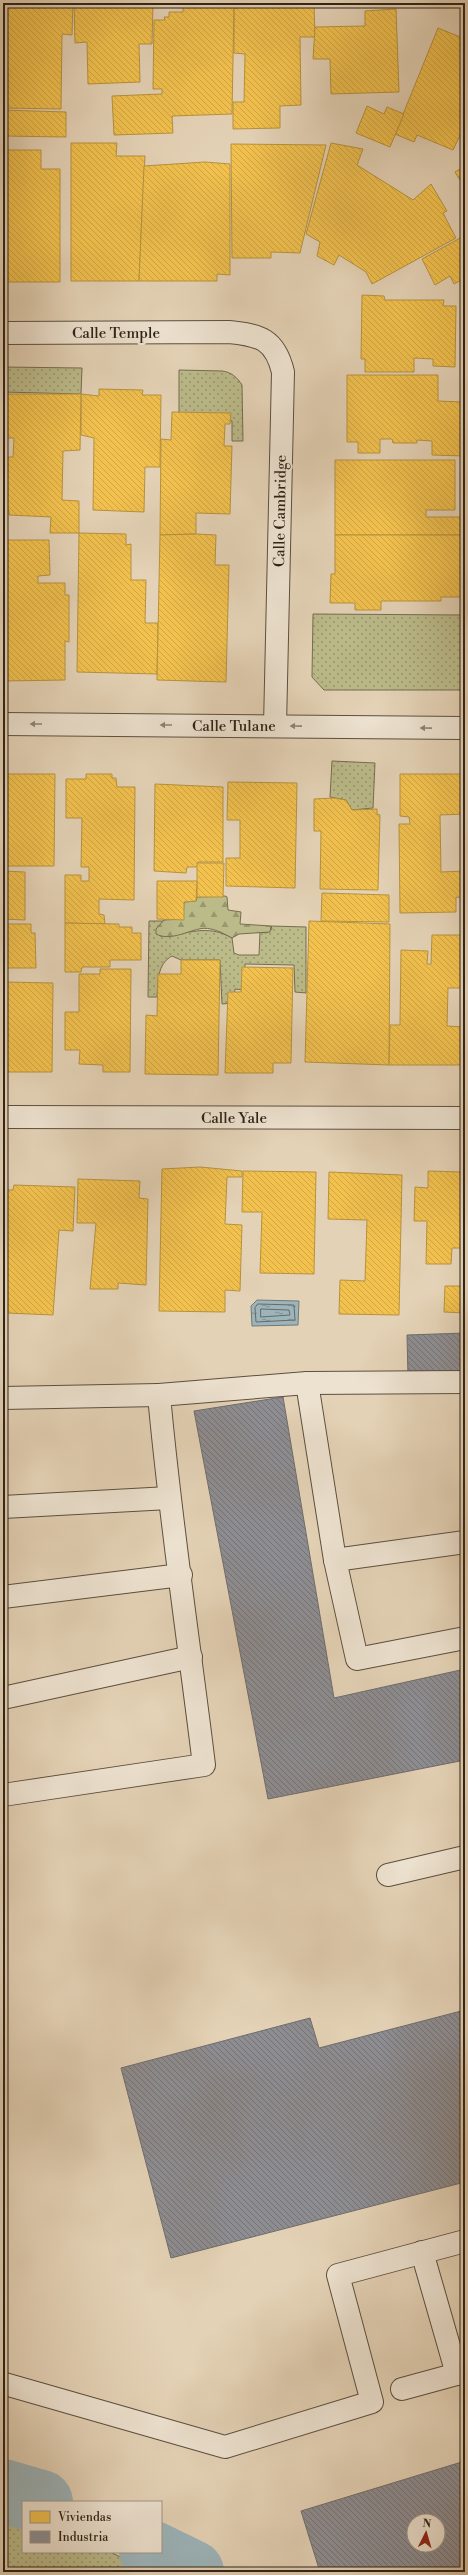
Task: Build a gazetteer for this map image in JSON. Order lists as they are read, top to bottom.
{
  "streets": {
    "street": [
      "Calle Temple",
      "Calle Cambridge",
      "Calle Tulane",
      "Calle Yale"
    ]
  },
  "crossings": [
    ["Calle Temple", "Calle Cambridge"],
    ["Calle Cambridge", "Calle Tulane"]
  ],
  "one_way": ["Calle Tulane"],
  "legend": ["Viviendas", "Industria"],
  "north": "top"
}
